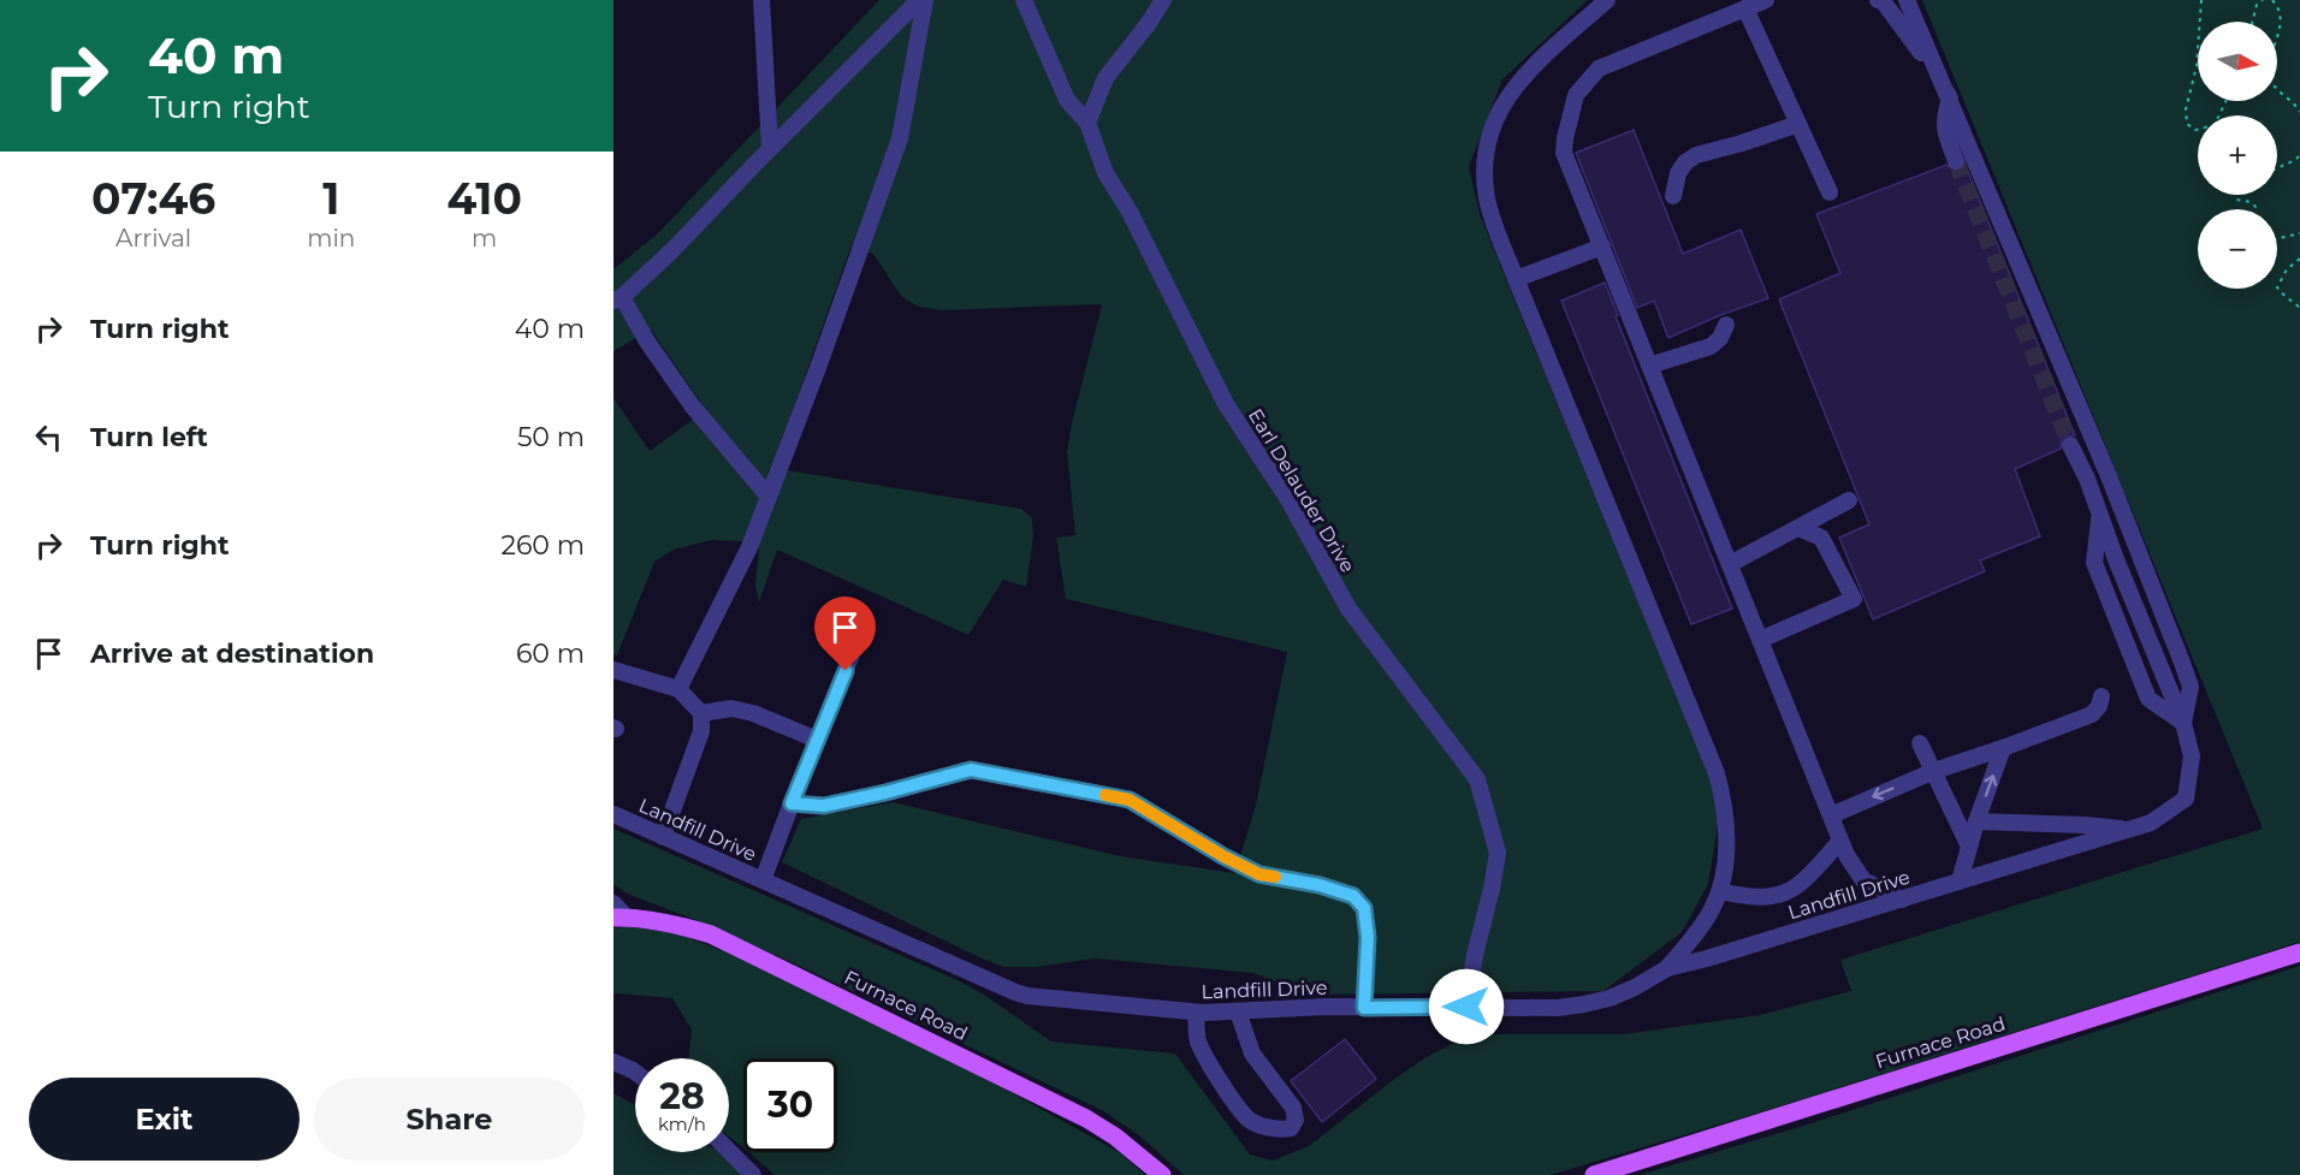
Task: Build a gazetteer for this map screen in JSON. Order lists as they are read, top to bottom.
{
  "streets": {
    "main road": ["Furnace Road"],
    "street": ["Earl Delauder Drive", "Landfill Drive"]
  },
  "crossings": [
    ["Earl Delauder Drive", "Landfill Drive"]
  ],
  "north": "right",
  "page": {
    "turn": ["40 m", "Turn right"],
    "map_buttons": ["+", "−"],
    "eta": [
      "07:46",
      "Arrival",
      "1",
      "min",
      "410",
      "m"
    ],
    "list": [
      {
        "name": "Turn right",
        "value": "40 m"
      },
      {
        "name": "Turn left",
        "value": "50 m"
      },
      {
        "name": "Turn right",
        "value": "260 m"
      },
      {
        "name": "Arrive at destination",
        "value": "60 m"
      }
    ],
    "speed": "28 km/h",
    "limit": "30",
    "buttons": ["Exit", "Share"]
  }
}
